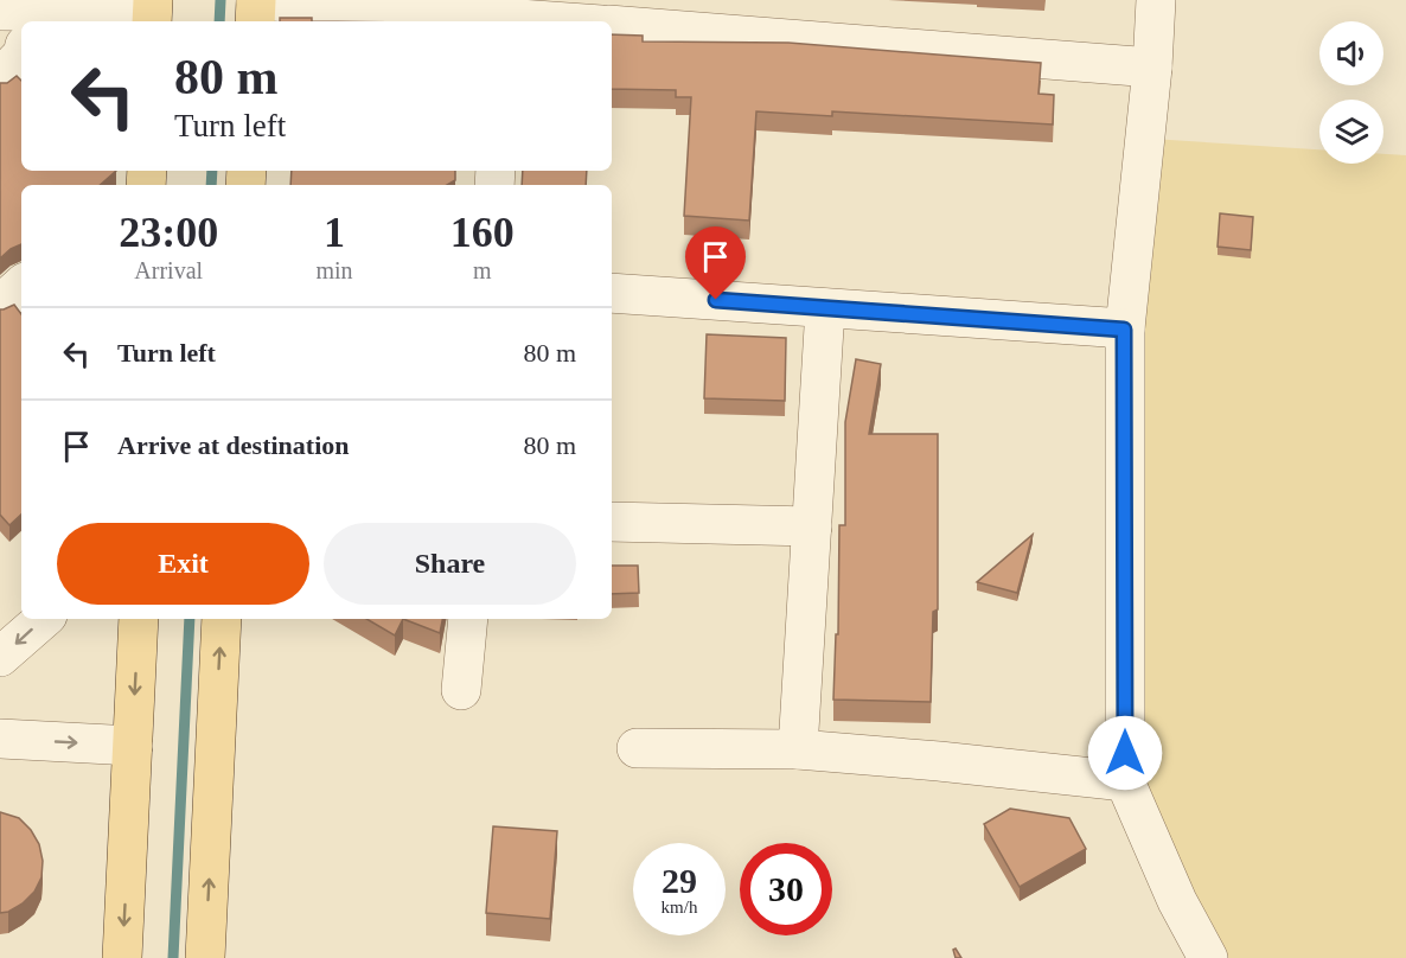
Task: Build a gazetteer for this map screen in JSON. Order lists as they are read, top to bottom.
{
  "page": {
    "turn": ["80 m", "Turn left"],
    "eta": [
      "23:00",
      "Arrival",
      "1",
      "min",
      "160",
      "m"
    ],
    "list": [
      {
        "name": "Turn left",
        "value": "80 m"
      },
      {
        "name": "Arrive at destination",
        "value": "80 m"
      }
    ],
    "buttons": ["Exit", "Share"],
    "speed": "29 km/h",
    "limit": "30"
  }
}
